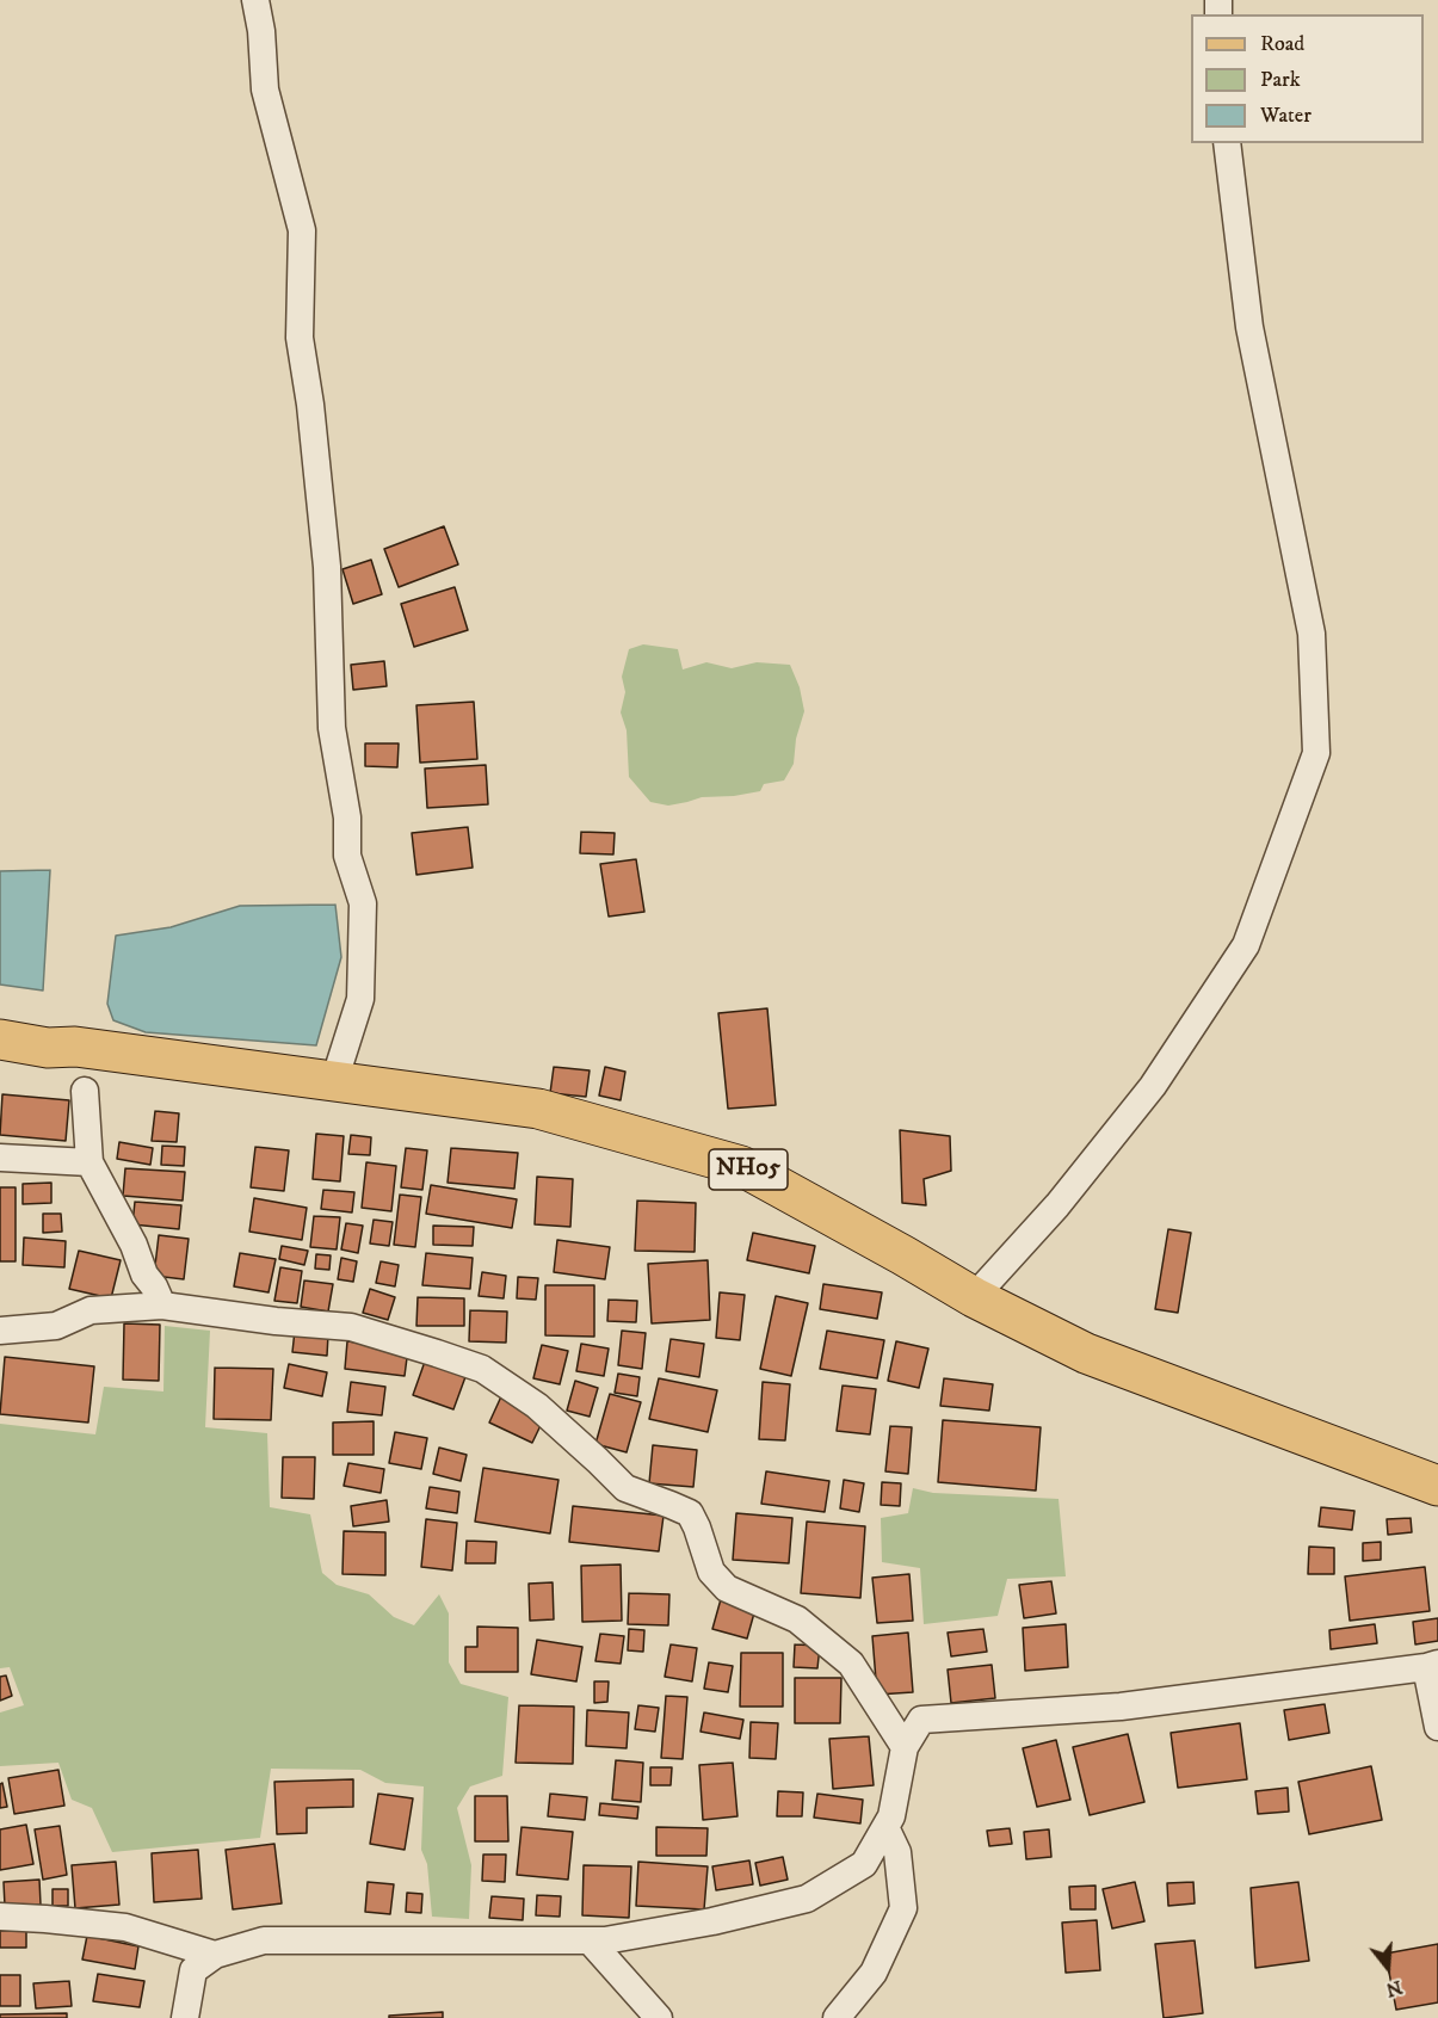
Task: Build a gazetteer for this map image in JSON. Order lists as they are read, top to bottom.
{
  "streets": {
    "main road": ["NH05"]
  },
  "legend": ["Road", "Park", "Water"],
  "north": "bottom"
}
